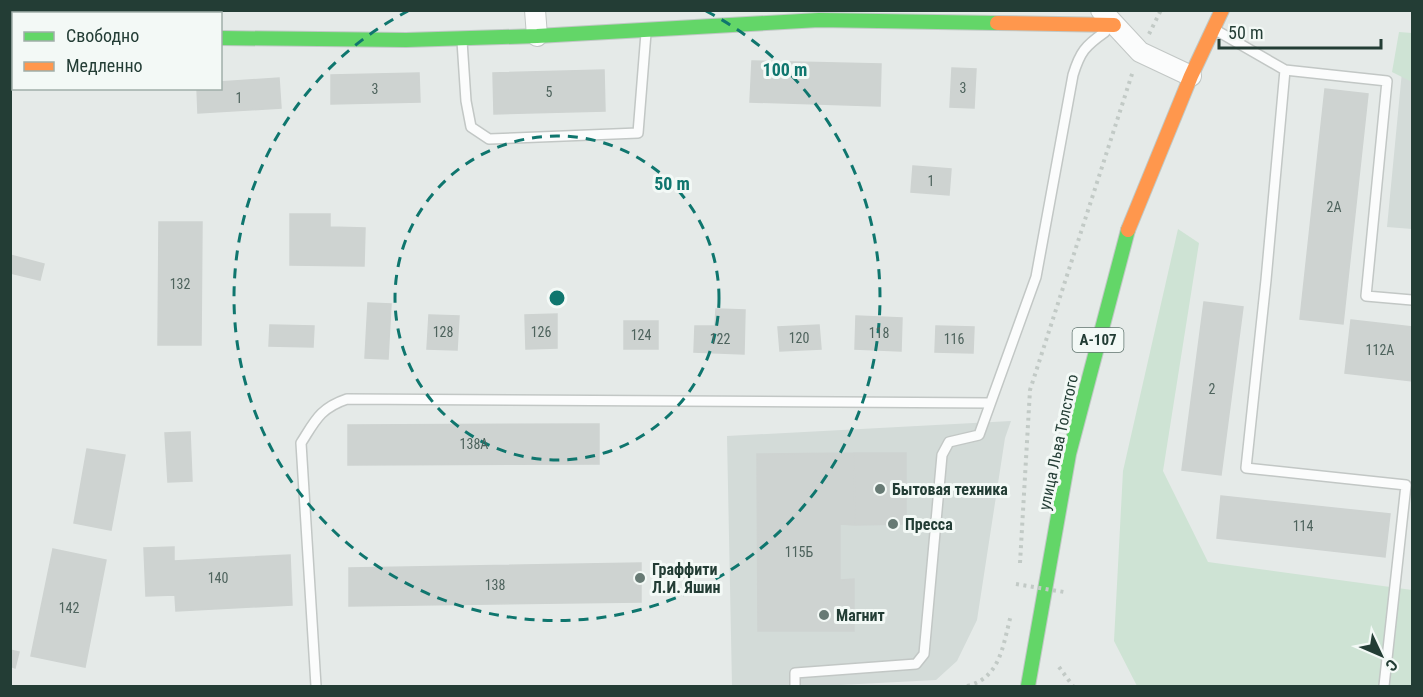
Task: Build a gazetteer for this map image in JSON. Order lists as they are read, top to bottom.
{
  "streets": {
    "main road": ["А-107", "улица Льва Толстого"]
  },
  "places": [
    "Бытовая техника",
    "Пресса",
    "Граффити Л.И. Яшин",
    "Магнит"
  ],
  "house_numbers": [
    "3",
    "3",
    "5",
    "1",
    "1",
    "2А",
    "132",
    "128",
    "126",
    "118",
    "124",
    "120",
    "122",
    "116",
    "112А",
    "2",
    "138А",
    "114",
    "115Б",
    "140",
    "138",
    "142"
  ],
  "legend": ["Свободно", "Медленно"],
  "scale_bar": "50 m",
  "north": "bottom right",
  "rings": ["100 m", "50 m"]
}
